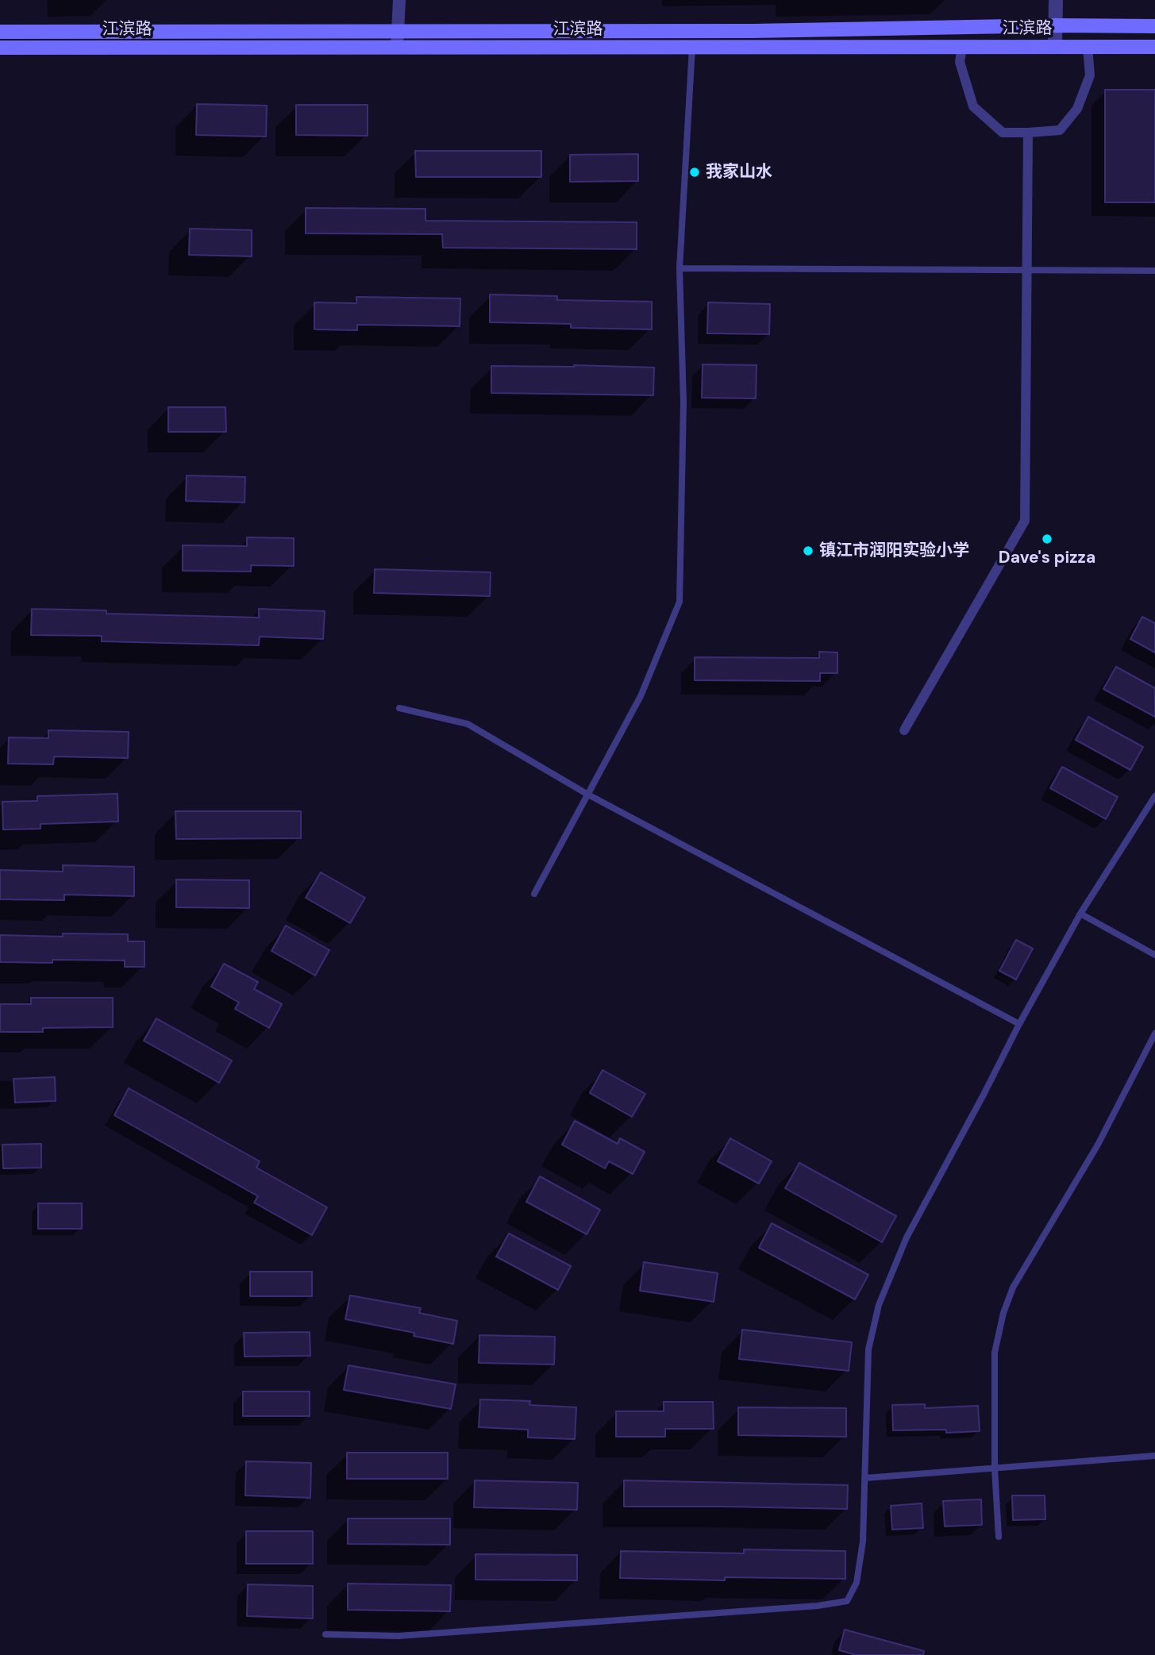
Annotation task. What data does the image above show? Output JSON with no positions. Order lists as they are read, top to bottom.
{
  "streets": {
    "main road": ["江滨路"]
  },
  "places": ["我家山水", "Dave's pizza", "镇江市润阳实验小学"]
}
